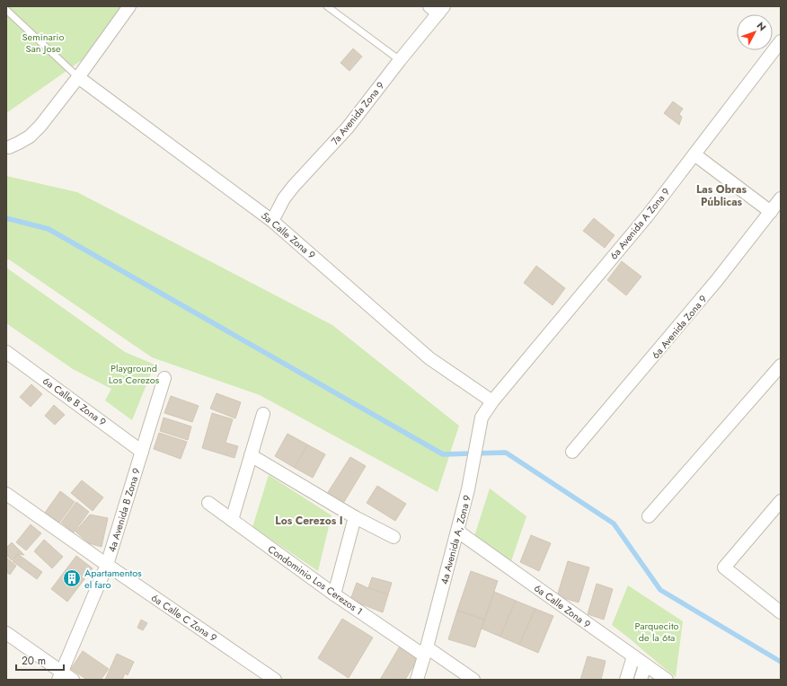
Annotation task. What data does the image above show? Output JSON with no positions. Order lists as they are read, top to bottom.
{
  "streets": {
    "street": [
      "7a Avenida Zona 9",
      "6a Avenida A Zona 9",
      "5a Calle Zona 9",
      "6a Avenida Zona 9",
      "6a Calle B Zona 9",
      "4a Avenida B Zona 9",
      "4a Avenida A, Zona 9",
      "Condominio Los Cerezos 1",
      "6a Calle Zona 9",
      "6a Calle C Zona 9"
    ]
  },
  "crossings": [
    ["7a Avenida Zona 9", "5a Calle Zona 9"],
    ["6a Avenida A Zona 9", "5a Calle Zona 9"],
    ["6a Avenida A Zona 9", "4a Avenida A, Zona 9"],
    ["5a Calle Zona 9", "4a Avenida A, Zona 9"],
    ["6a Calle B Zona 9", "4a Avenida B Zona 9"],
    ["4a Avenida B Zona 9", "6a Calle C Zona 9"],
    ["4a Avenida A, Zona 9", "Condominio Los Cerezos 1"],
    ["4a Avenida A, Zona 9", "6a Calle Zona 9"]
  ],
  "districts": ["Las Obras Públicas", "Los Cerezos I"],
  "parks": ["Seminario San Jose", "Playground Los Cerezos", "Parquecito de la 6ta"],
  "places": {
    "building": ["Apartamentos el faro"]
  },
  "scale_bar": "20 m",
  "north": "top right"
}
